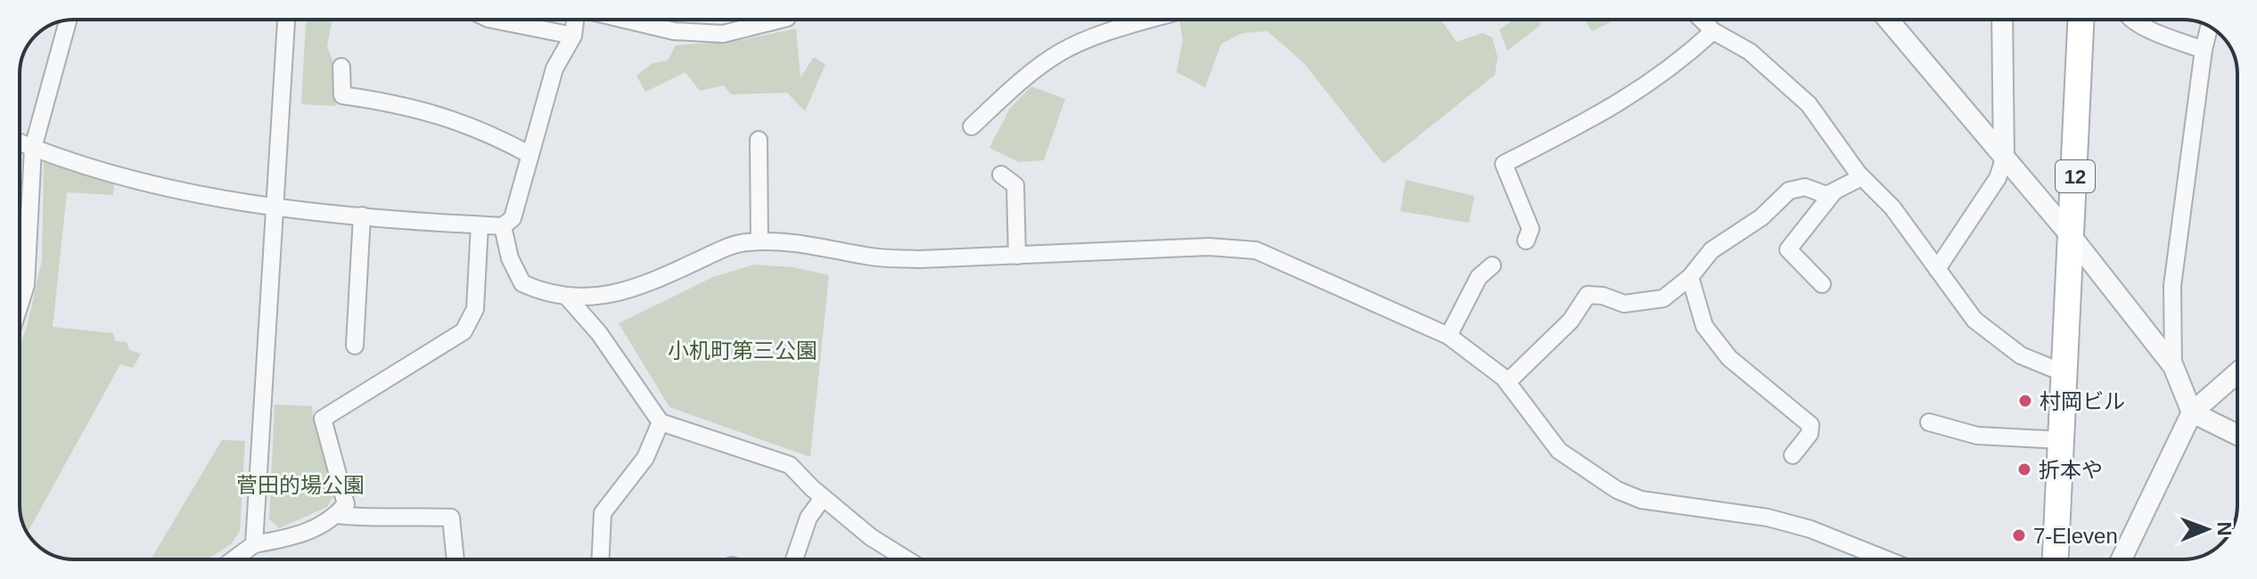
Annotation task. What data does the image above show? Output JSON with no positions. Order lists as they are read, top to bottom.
{
  "streets": {
    "main road": ["12"]
  },
  "parks": ["小机町第三公園", "菅田的場公園"],
  "places": ["村岡ビル", "折本や", "7-Eleven"],
  "north": "right"
}
